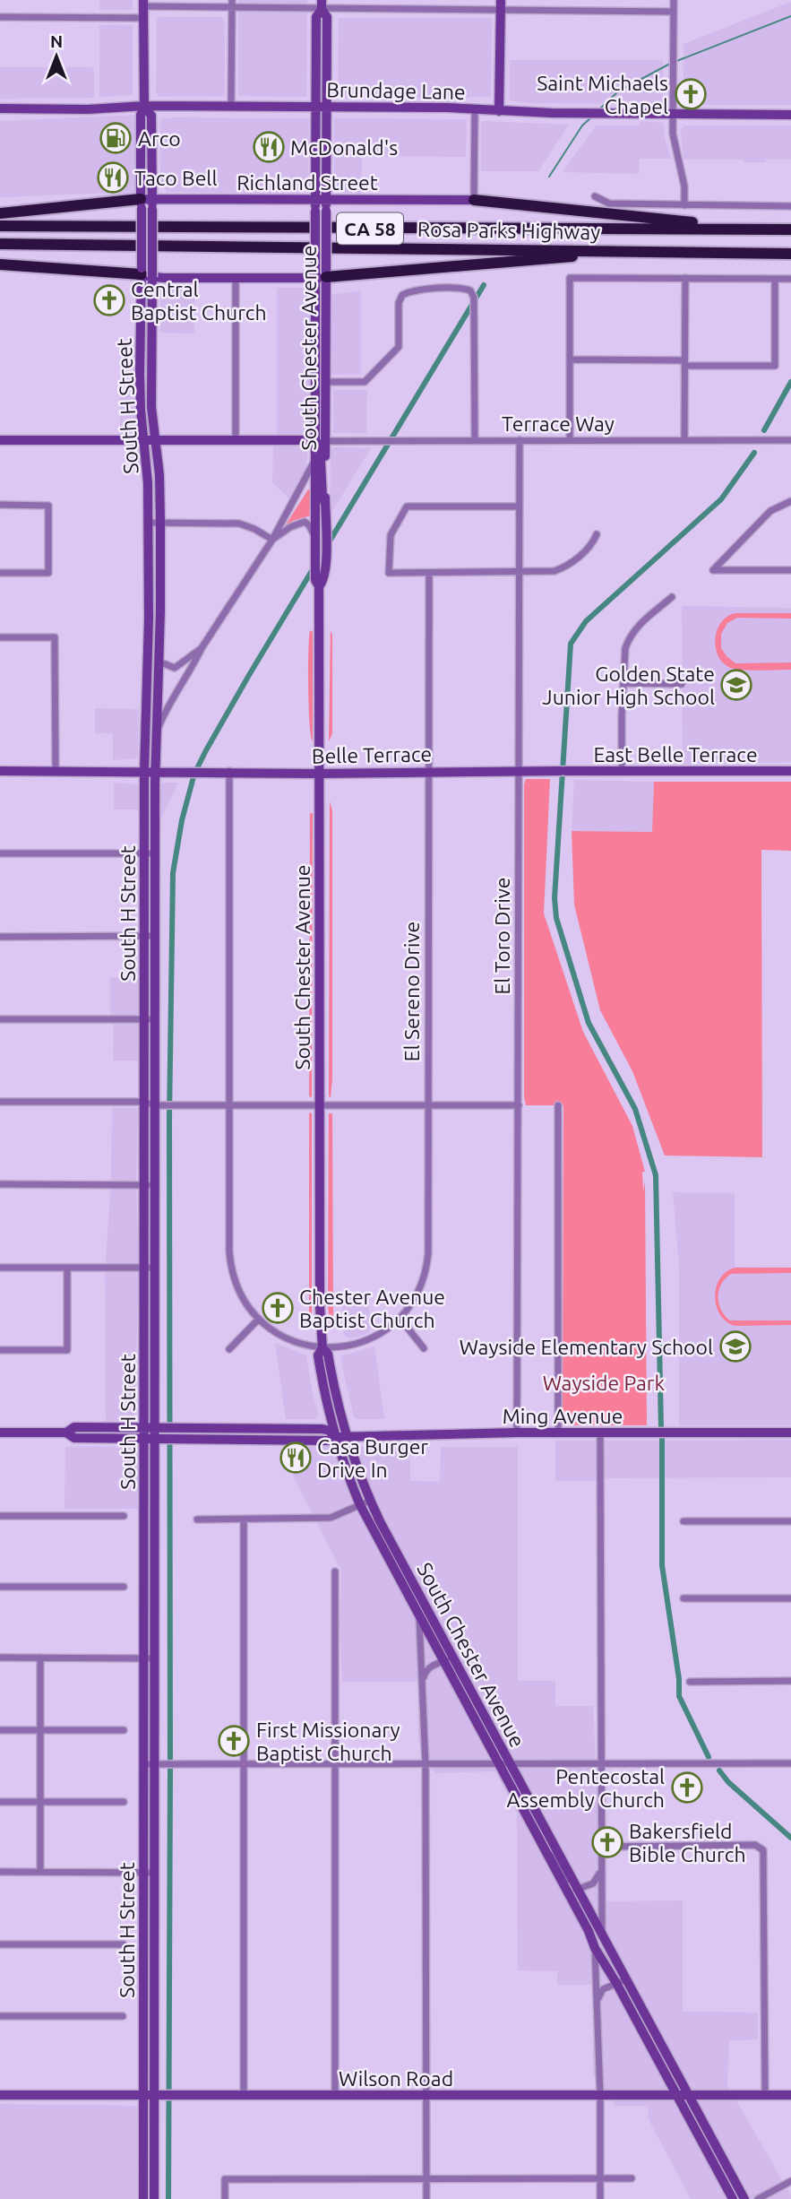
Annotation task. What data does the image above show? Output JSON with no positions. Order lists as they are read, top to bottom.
{
  "streets": {
    "highway": ["CA 58", "Rosa Parks Highway"],
    "main road": [
      "Brundage Lane",
      "Richland Street",
      "South Chester Avenue",
      "South H Street",
      "East Belle Terrace",
      "Belle Terrace",
      "Ming Avenue",
      "Wilson Road"
    ],
    "street": ["Terrace Way", "El Toro Drive", "El Sereno Drive"]
  },
  "crossings": [
    ["Brundage Lane", "South Chester Avenue"],
    ["Brundage Lane", "South H Street"],
    ["Richland Street", "South Chester Avenue"],
    ["Richland Street", "South H Street"],
    ["South Chester Avenue", "Terrace Way"],
    ["South Chester Avenue", "Belle Terrace"],
    ["South Chester Avenue", "El Sereno Drive"],
    ["South Chester Avenue", "Ming Avenue"],
    ["South Chester Avenue", "Wilson Road"],
    ["South H Street", "Belle Terrace"],
    ["South H Street", "Ming Avenue"],
    ["South H Street", "Wilson Road"],
    ["Terrace Way", "El Toro Drive"],
    ["East Belle Terrace", "Belle Terrace"],
    ["Belle Terrace", "El Toro Drive"],
    ["Belle Terrace", "El Sereno Drive"],
    ["El Toro Drive", "Ming Avenue"]
  ],
  "parks": ["Wayside Park"],
  "places": {
    "church": [
      "Saint Michaels Chapel",
      "Central Baptist Church",
      "Chester Avenue Baptist Church",
      "First Missionary Baptist Church",
      "Pentecostal Assembly Church",
      "Bakersfield Bible Church"
    ],
    "fuel station": ["Arco"],
    "restaurant": ["McDonald's", "Taco Bell", "Casa Burger Drive In"],
    "school or university": ["Golden State Junior High School", "Wayside Elementary School"]
  },
  "north": "top"
}
